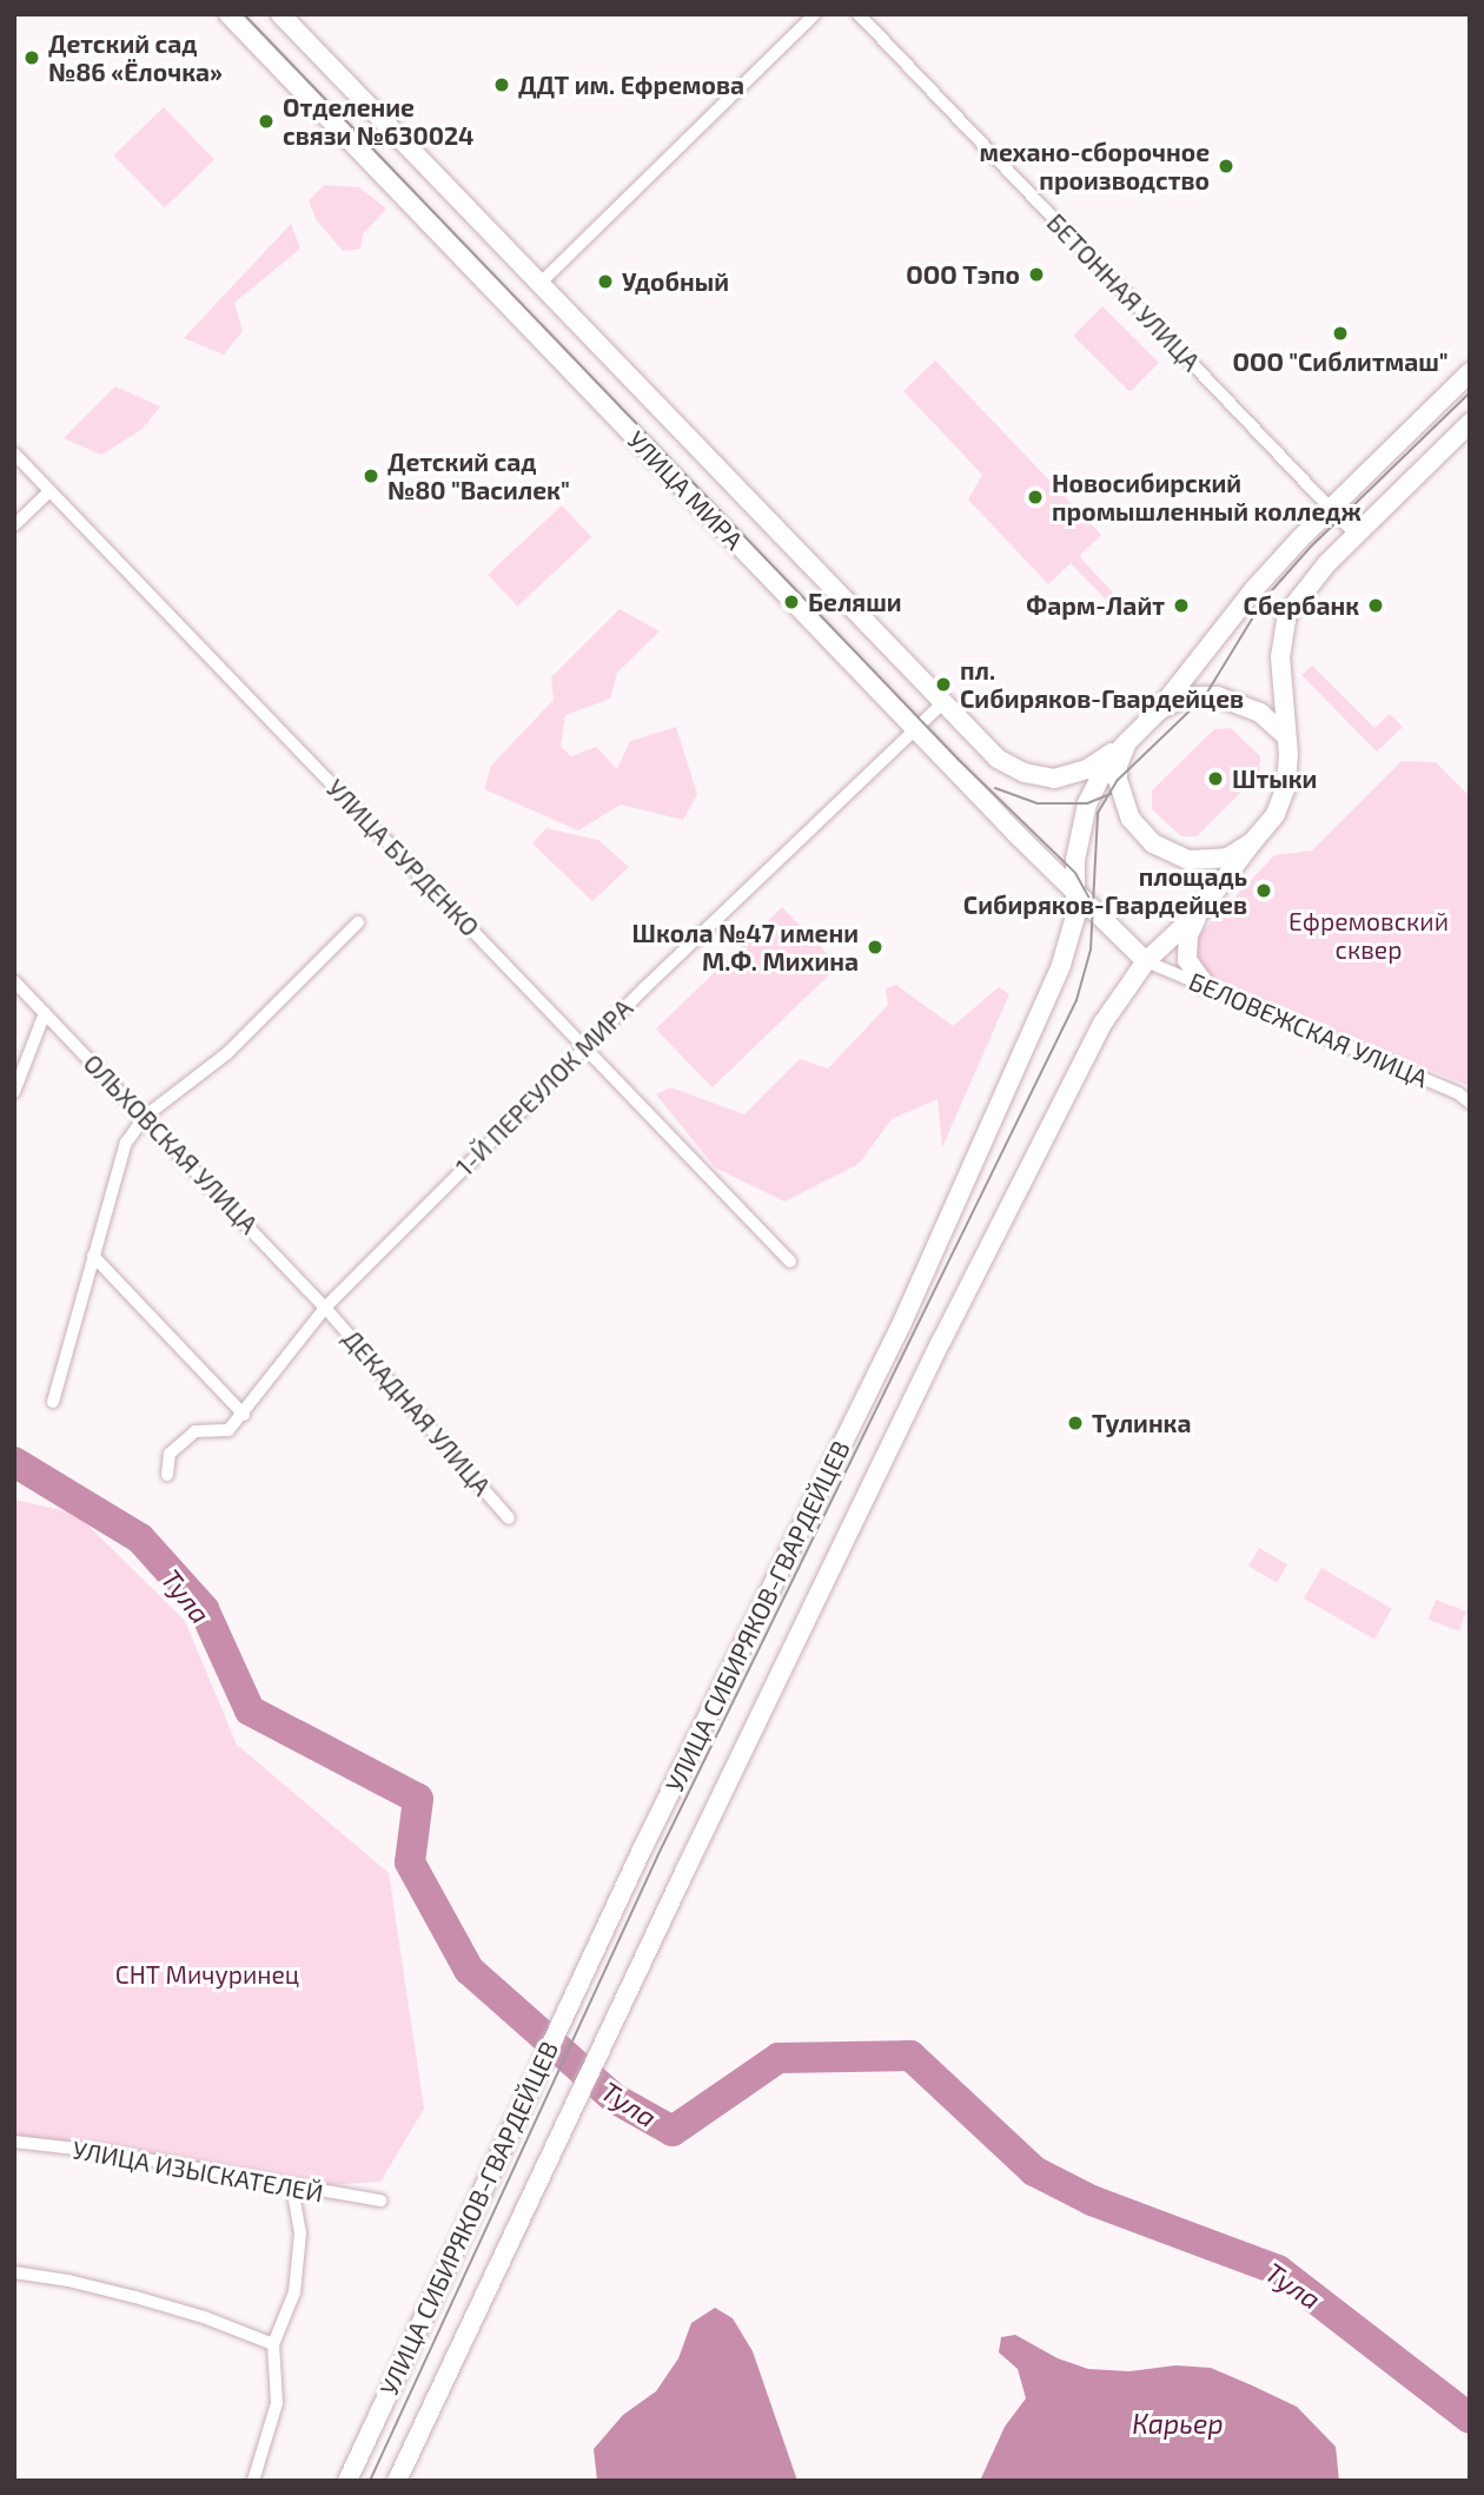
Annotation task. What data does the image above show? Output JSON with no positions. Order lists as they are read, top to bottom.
{
  "streets": {
    "main road": ["УЛИЦА МИРА", "УЛИЦА СИБИРЯКОВ-ГВАРДЕЙЦЕВ"],
    "street": [
      "БЕТОННАЯ УЛИЦА",
      "УЛИЦА БУРДЕНКО",
      "БЕЛОВЕЖСКАЯ УЛИЦА",
      "1-Й ПЕРЕУЛОК МИРА",
      "ОЛЬХОВСКАЯ УЛИЦА",
      "ДЕКАДНАЯ УЛИЦА",
      "УЛИЦА ИЗЫСКАТЕЛЕЙ"
    ]
  },
  "crossings": [
    ["УЛИЦА МИРА", "БЕЛОВЕЖСКАЯ УЛИЦА"],
    ["УЛИЦА МИРА", "1-Й ПЕРЕУЛОК МИРА"],
    ["УЛИЦА МИРА", "УЛИЦА СИБИРЯКОВ-ГВАРДЕЙЦЕВ"],
    ["УЛИЦА БУРДЕНКО", "1-Й ПЕРЕУЛОК МИРА"],
    ["БЕЛОВЕЖСКАЯ УЛИЦА", "УЛИЦА СИБИРЯКОВ-ГВАРДЕЙЦЕВ"],
    ["1-Й ПЕРЕУЛОК МИРА", "ОЛЬХОВСКАЯ УЛИЦА"],
    ["1-Й ПЕРЕУЛОК МИРА", "ДЕКАДНАЯ УЛИЦА"],
    ["ОЛЬХОВСКАЯ УЛИЦА", "ДЕКАДНАЯ УЛИЦА"]
  ],
  "water": ["Тула", "Карьер"],
  "parks": ["Ефремовский сквер", "СНТ Мичуринец"],
  "places": [
    "Детский сад №86 «Ёлочка»",
    "ДДТ им. Ефремова",
    "Отделение связи №630024",
    "механо-сборочное производство",
    "ООО Тэпо",
    "Удобный",
    "ООО \"Сиблитмаш\"",
    "Детский сад №80 \"Василек\"",
    "Новосибирский промышленный колледж",
    "Беляши",
    "Фарм-Лайт",
    "Сбербанк",
    "пл. Сибиряков-Гвардейцев",
    "Штыки",
    "площадь Сибиряков-Гвардейцев",
    "Школа №47 имени М.Ф. Михина",
    "Тулинка"
  ]
}
